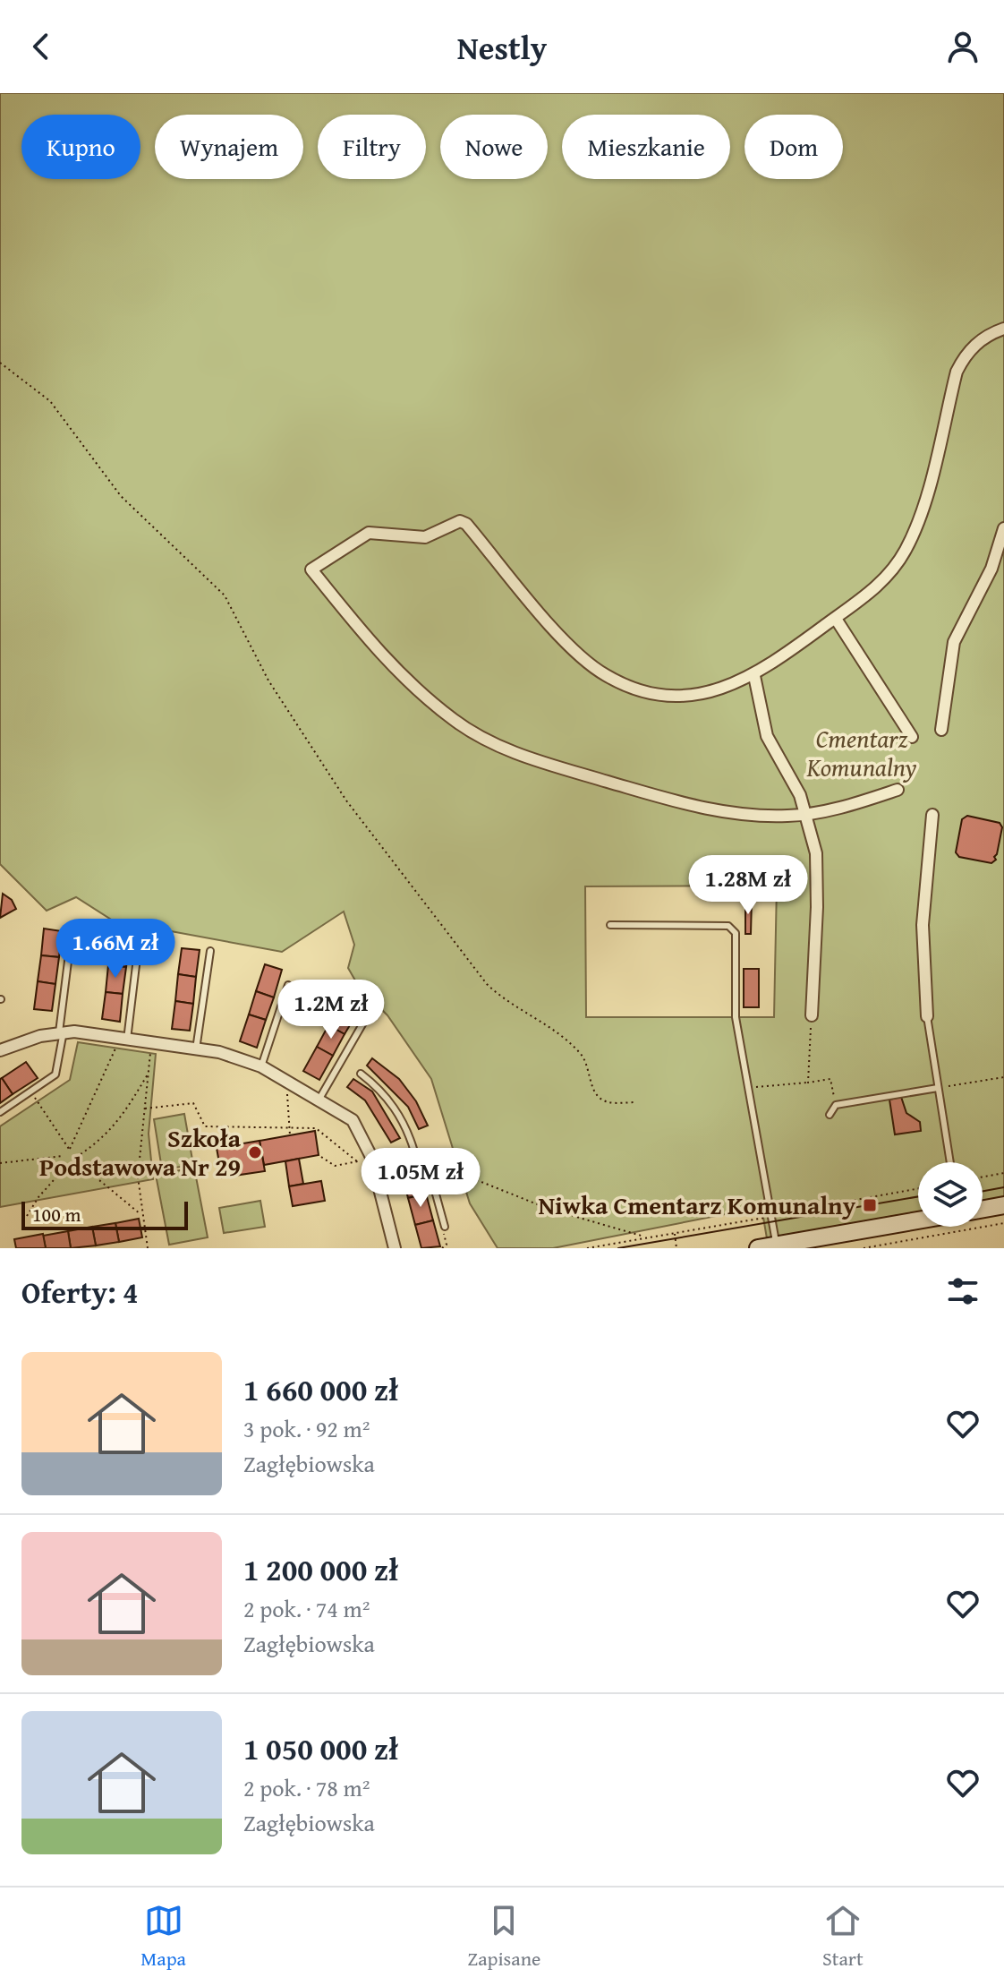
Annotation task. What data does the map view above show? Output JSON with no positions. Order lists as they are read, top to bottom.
{
  "parks": ["Cmentarz Komunalny"],
  "places": {
    "other": ["Szkoła Podstawowa Nr 29"],
    "transit": ["Niwka Cmentarz Komunalny"]
  },
  "scale_bar": "100 m",
  "page": {
    "header": "Nestly",
    "chip": [
      "Kupno",
      "Wynajem",
      "Filtry",
      "Nowe",
      "Mieszkanie",
      "Dom"
    ],
    "price": [
      "1.28M zł",
      "1.66M zł",
      "1.2M zł",
      "1.05M zł"
    ],
    "scale": "100 m",
    "heading": "Oferty: 4",
    "list": [
      {
        "name": "1 660 000 zł",
        "note": "3 pok. · 92 m² · Zagłębiowska"
      },
      {
        "name": "1 200 000 zł",
        "note": "2 pok. · 74 m² · Zagłębiowska"
      },
      {
        "name": "1 050 000 zł",
        "note": "2 pok. · 78 m² · Zagłębiowska"
      }
    ],
    "tabs": ["Mapa", "Zapisane", "Start"]
  }
}
